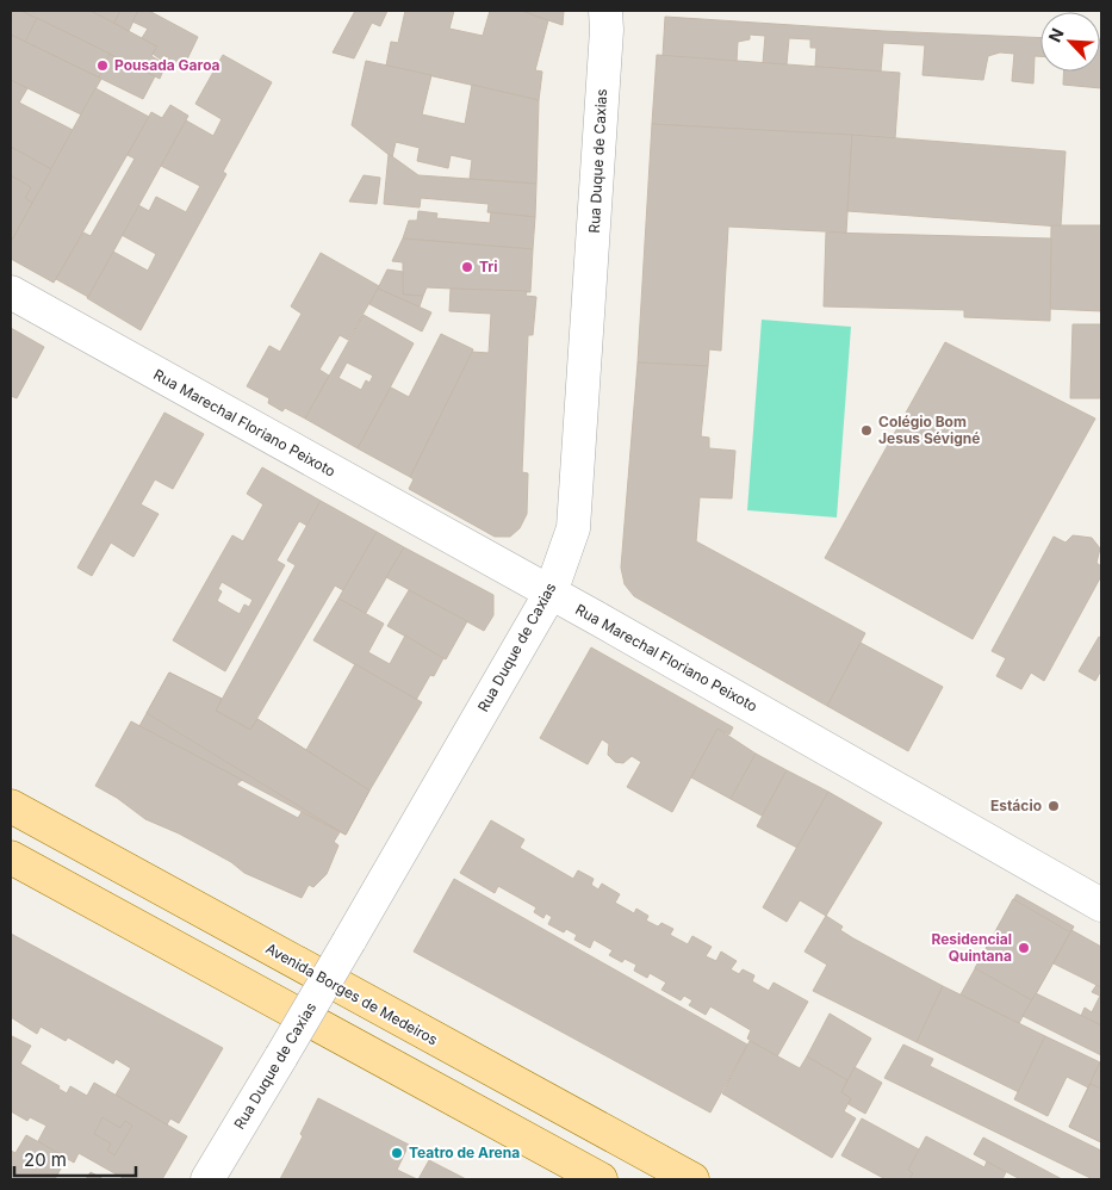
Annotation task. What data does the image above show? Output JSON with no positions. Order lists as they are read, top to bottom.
{
  "streets": {
    "main road": ["Avenida Borges de Medeiros"],
    "street": ["Rua Duque de Caxias", "Rua Marechal Floriano Peixoto"]
  },
  "crossings": [
    ["Rua Duque de Caxias", "Rua Marechal Floriano Peixoto"]
  ],
  "places": [
    "Pousada Garoa",
    "Tri",
    "Colégio Bom Jesus Sévigné",
    "Estácio",
    "Residencial Quintana",
    "Teatro de Arena"
  ],
  "scale_bar": "20 m",
  "north": "top left"
}
